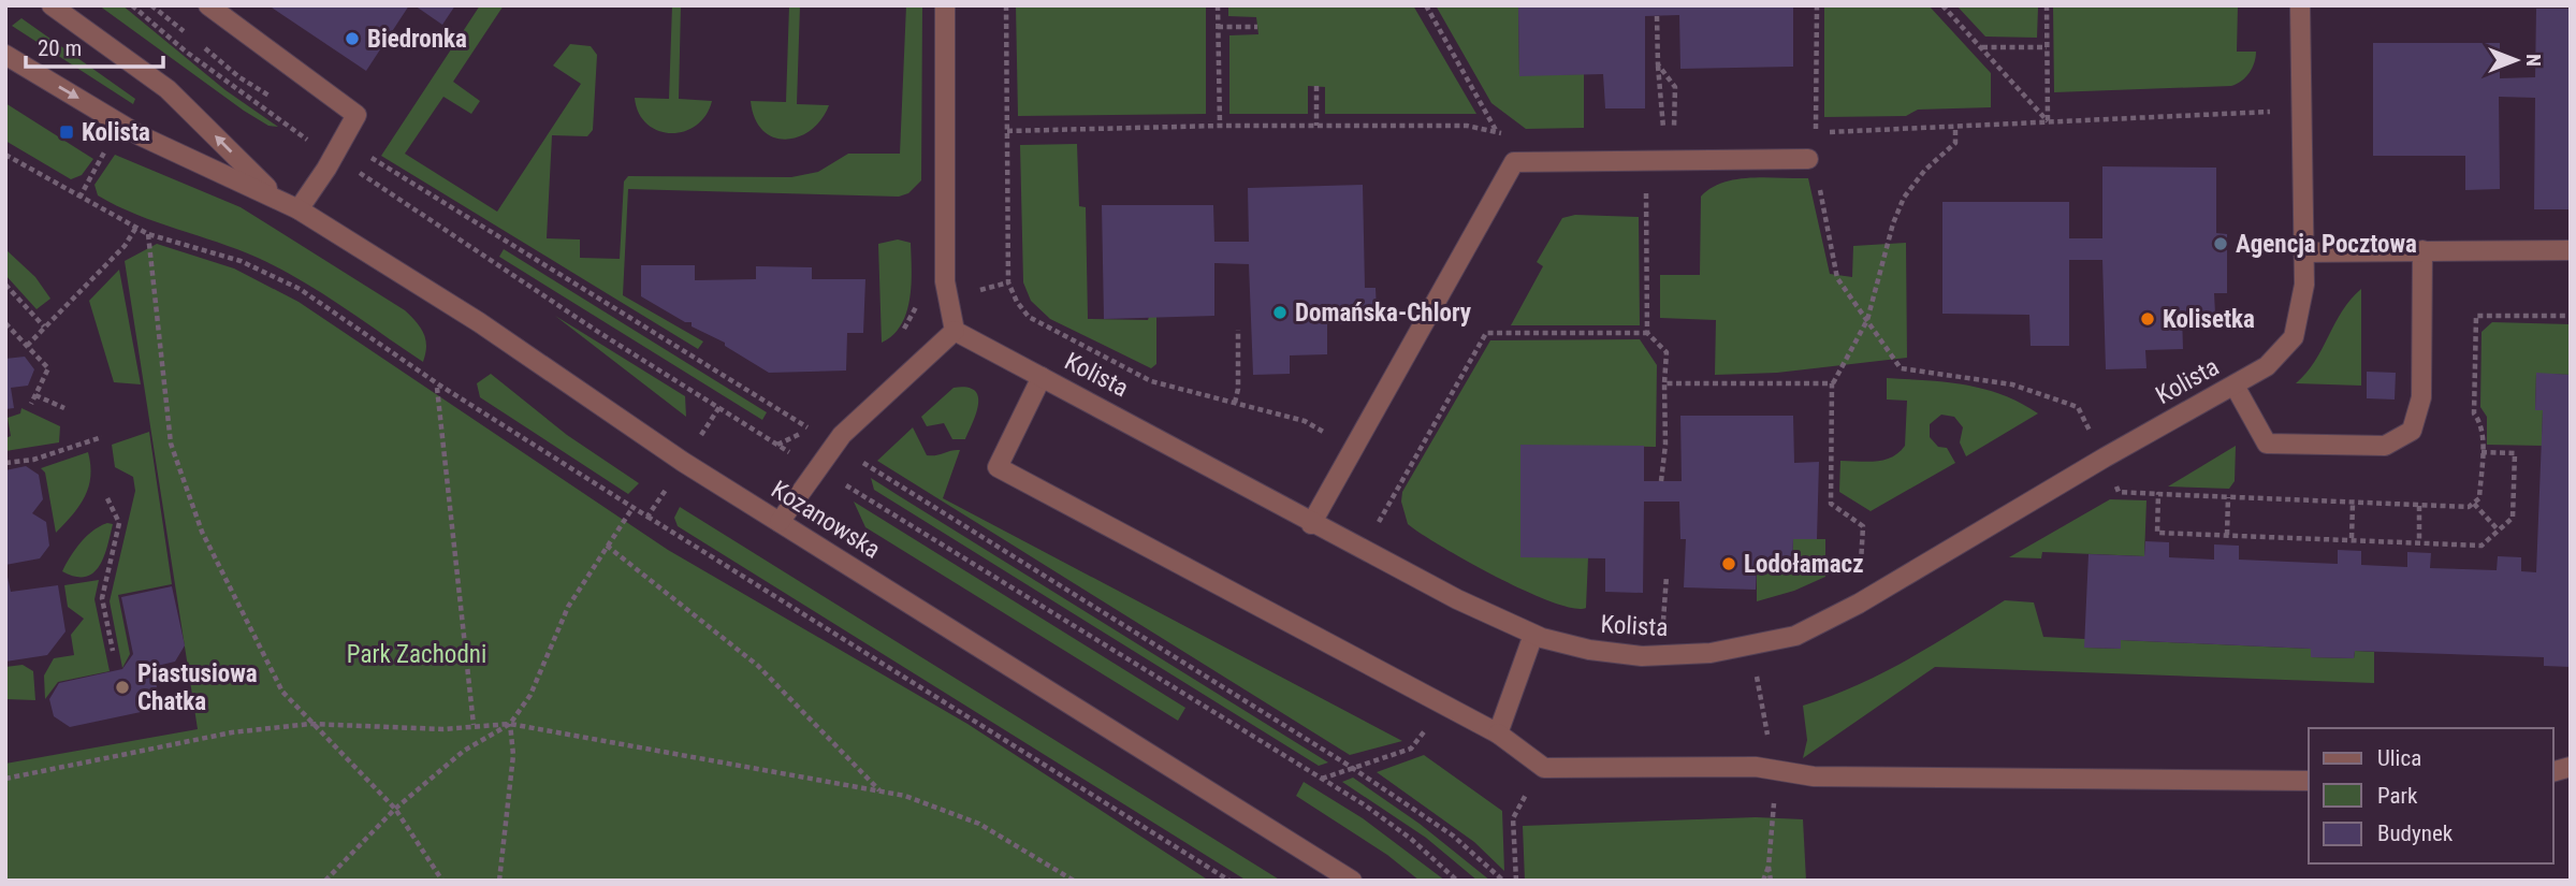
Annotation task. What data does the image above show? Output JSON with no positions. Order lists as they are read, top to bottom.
{
  "streets": {
    "street": ["Kolista", "Kozanowska"]
  },
  "parks": ["Park Zachodni"],
  "places": {
    "other": [
      "Biedronka",
      "Agencja Pocztowa",
      "Domańska-Chlory",
      "Kolisetka",
      "Lodołamacz",
      "Piastusiowa Chatka"
    ],
    "transit": ["Kolista"]
  },
  "legend": ["Ulica", "Park", "Budynek"],
  "scale_bar": "20 m",
  "north": "right"
}
